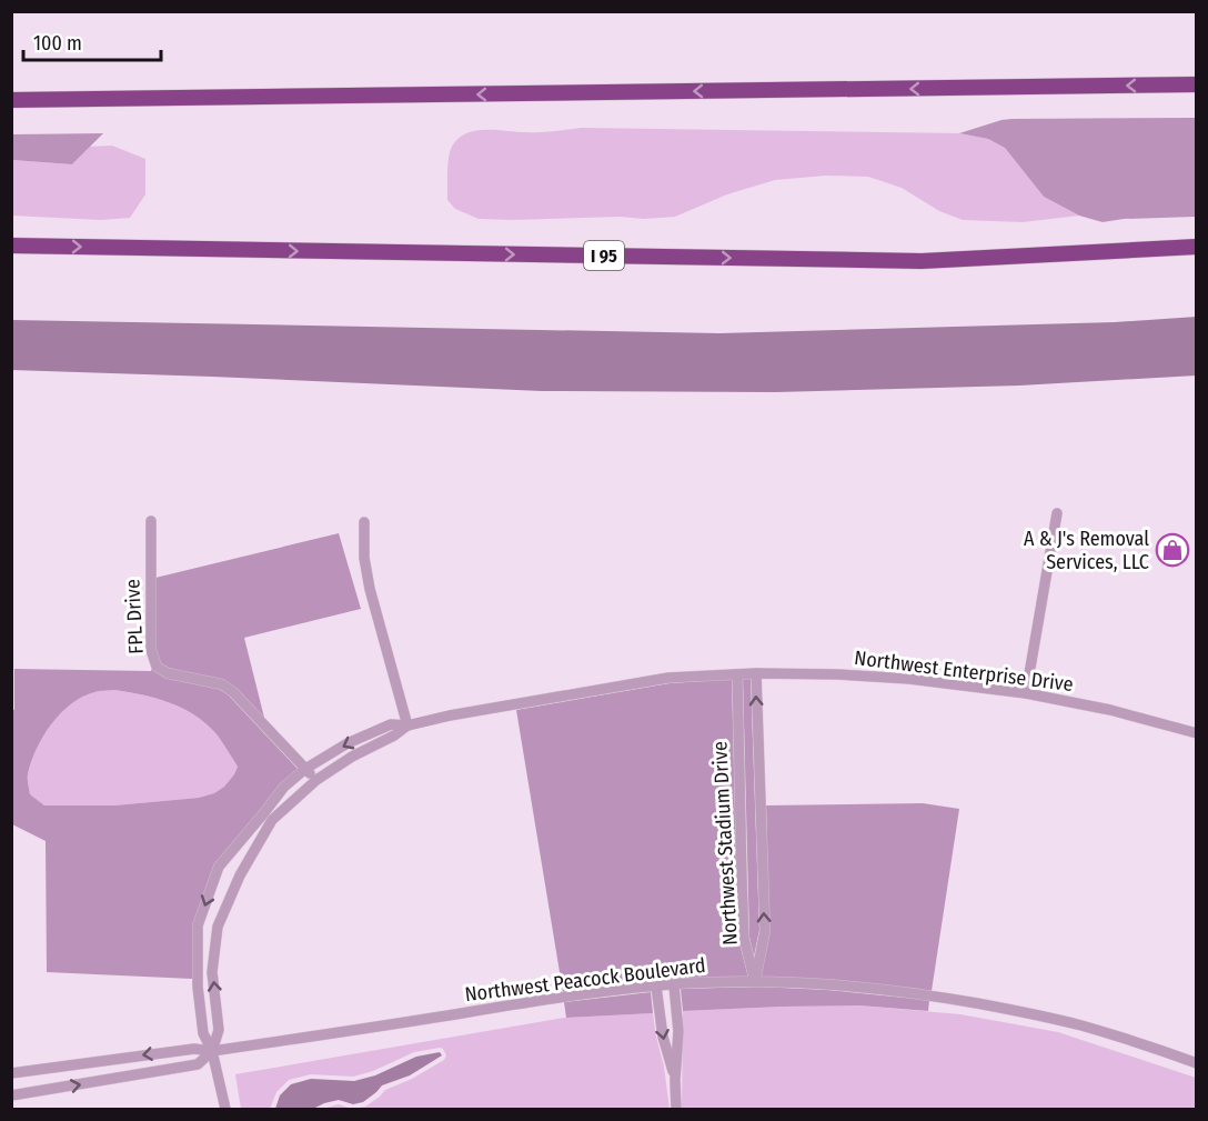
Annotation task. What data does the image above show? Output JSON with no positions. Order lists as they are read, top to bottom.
{
  "streets": {
    "highway": ["I 95"],
    "street": [
      "FPL Drive",
      "Northwest Enterprise Drive",
      "Northwest Stadium Drive",
      "Northwest Peacock Boulevard"
    ]
  },
  "crossings": [
    ["FPL Drive", "Northwest Enterprise Drive"],
    ["Northwest Enterprise Drive", "Northwest Stadium Drive"],
    ["Northwest Enterprise Drive", "Northwest Peacock Boulevard"],
    ["Northwest Stadium Drive", "Northwest Peacock Boulevard"]
  ],
  "places": {
    "shop": ["A & J's Removal Services, LLC"]
  },
  "scale_bar": "100 m"
}
